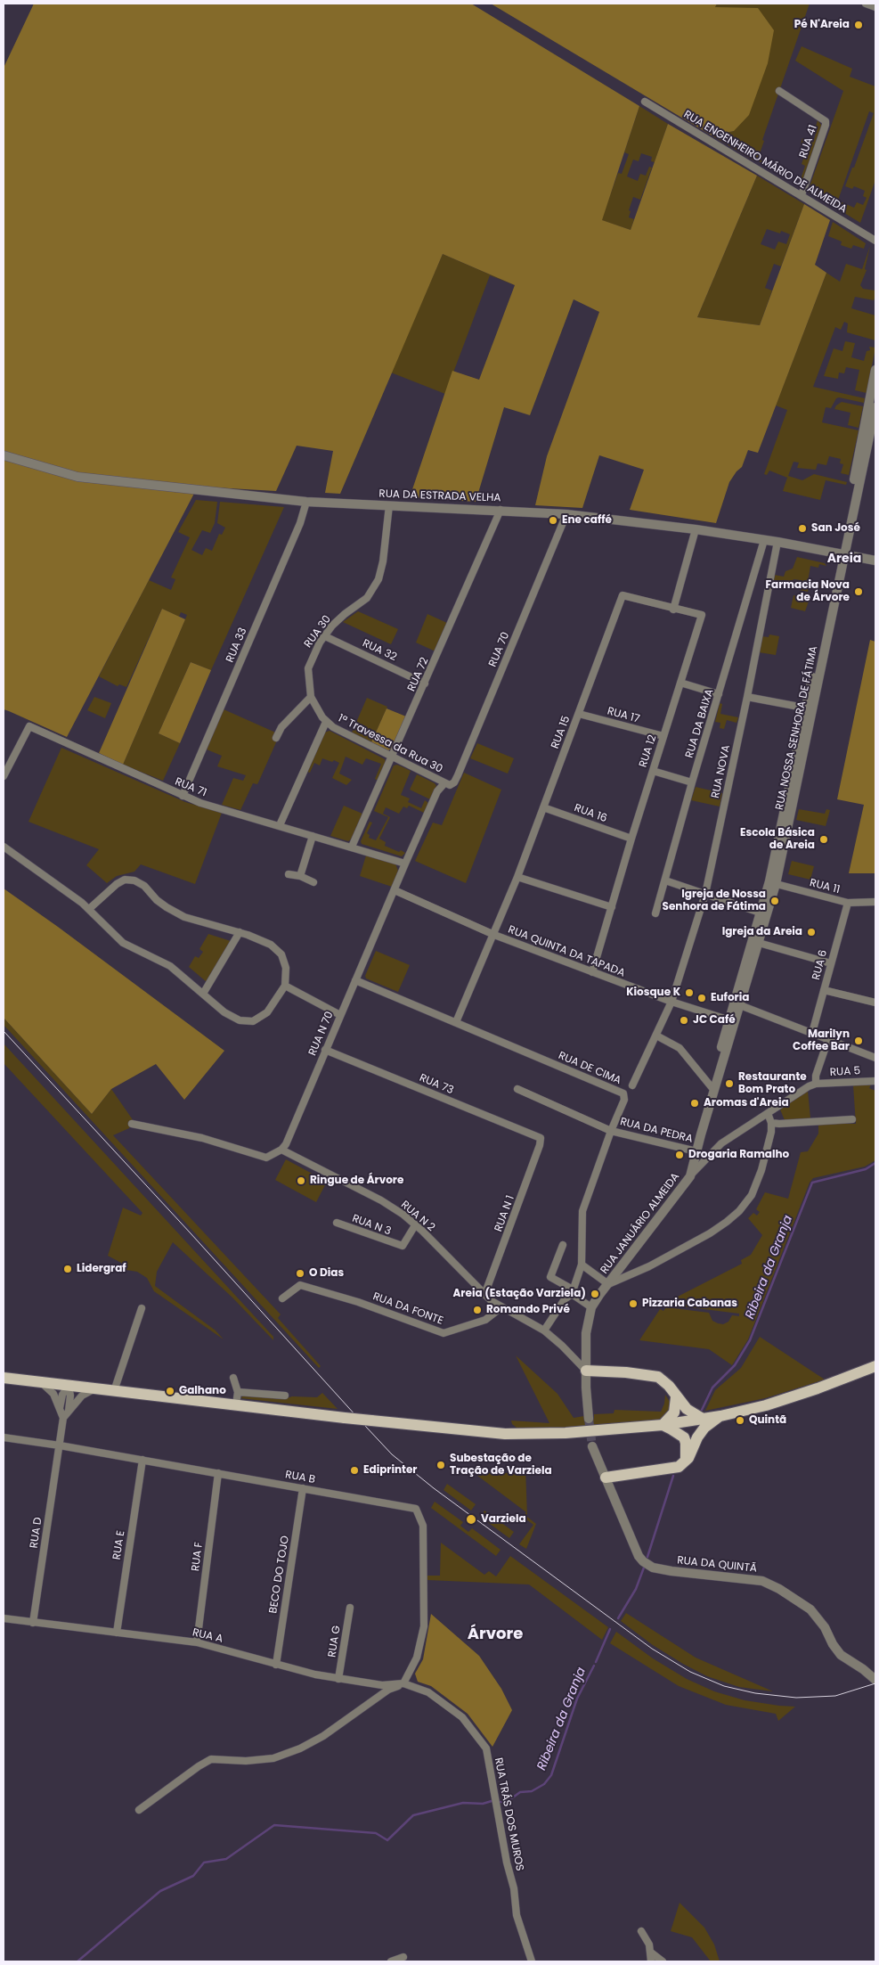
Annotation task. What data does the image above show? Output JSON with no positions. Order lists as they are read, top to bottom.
{
  "streets": {
    "street": [
      "RUA 41",
      "RUA ENGENHEIRO MÁRIO DE ALMEIDA",
      "RUA DA ESTRADA VELHA",
      "RUA 30",
      "RUA 33",
      "RUA 70",
      "RUA 32",
      "RUA 72",
      "RUA 17",
      "RUA DA BAIXA",
      "RUA NOSSA SENHORA DE FÁTIMA",
      "RUA 15",
      "1ª Travessa da Rua 30",
      "RUA 12",
      "RUA NOVA",
      "RUA 71",
      "RUA 16",
      "RUA 11",
      "RUA QUINTA DA TAPADA",
      "RUA 6",
      "RUA N 70",
      "RUA DE CIMA",
      "RUA 5",
      "RUA 73",
      "RUA DA PEDRA",
      "RUA N 1",
      "RUA N 2",
      "RUA JANUÁRIO ALMEIDA",
      "RUA N 3",
      "RUA DA FONTE",
      "RUA B",
      "RUA D",
      "RUA E",
      "RUA F",
      "RUA DA QUINTÃ",
      "BECO DO TOJO",
      "RUA A",
      "RUA G",
      "RUA TRÁS DOS MUROS"
    ]
  },
  "crossings": [
    ["RUA 41", "RUA ENGENHEIRO MÁRIO DE ALMEIDA"],
    ["RUA DA ESTRADA VELHA", "RUA 30"],
    ["RUA DA ESTRADA VELHA", "RUA 33"],
    ["RUA DA ESTRADA VELHA", "RUA 70"],
    ["RUA DA ESTRADA VELHA", "RUA 72"],
    ["RUA DA ESTRADA VELHA", "RUA DA BAIXA"],
    ["RUA DA ESTRADA VELHA", "RUA NOSSA SENHORA DE FÁTIMA"],
    ["RUA DA ESTRADA VELHA", "RUA NOVA"],
    ["RUA 30", "RUA 32"],
    ["RUA 30", "1ª Travessa da Rua 30"],
    ["RUA 33", "RUA 71"],
    ["RUA 70", "1ª Travessa da Rua 30"],
    ["RUA 70", "RUA N 70"],
    ["RUA 32", "RUA 72"],
    ["RUA 72", "1ª Travessa da Rua 30"],
    ["RUA 72", "RUA 71"],
    ["RUA 17", "RUA 15"],
    ["RUA 17", "RUA 12"],
    ["RUA NOSSA SENHORA DE FÁTIMA", "RUA 11"],
    ["RUA NOSSA SENHORA DE FÁTIMA", "RUA QUINTA DA TAPADA"],
    ["RUA NOSSA SENHORA DE FÁTIMA", "RUA DA PEDRA"],
    ["RUA NOSSA SENHORA DE FÁTIMA", "RUA JANUÁRIO ALMEIDA"],
    ["RUA 15", "RUA 12"],
    ["RUA 15", "RUA 16"],
    ["RUA 15", "RUA QUINTA DA TAPADA"],
    ["RUA 15", "RUA DE CIMA"],
    ["1ª Travessa da Rua 30", "RUA N 70"],
    ["RUA 12", "RUA 16"],
    ["RUA 12", "RUA QUINTA DA TAPADA"],
    ["RUA NOVA", "RUA QUINTA DA TAPADA"],
    ["RUA 71", "RUA N 70"],
    ["RUA 11", "RUA 6"],
    ["RUA QUINTA DA TAPADA", "RUA N 70"],
    ["RUA N 70", "RUA DE CIMA"],
    ["RUA N 70", "RUA 73"],
    ["RUA N 70", "RUA N 2"],
    ["RUA DE CIMA", "RUA DA PEDRA"],
    ["RUA DE CIMA", "RUA JANUÁRIO ALMEIDA"],
    ["RUA 73", "RUA N 1"],
    ["RUA N 1", "RUA N 2"],
    ["RUA N 2", "RUA N 3"],
    ["RUA N 2", "RUA DA FONTE"],
    ["RUA B", "RUA D"],
    ["RUA B", "RUA E"],
    ["RUA B", "RUA F"],
    ["RUA B", "BECO DO TOJO"],
    ["RUA B", "RUA A"],
    ["RUA B", "RUA TRÁS DOS MUROS"],
    ["RUA D", "RUA A"],
    ["RUA E", "RUA A"],
    ["RUA F", "RUA A"],
    ["BECO DO TOJO", "RUA A"],
    ["RUA A", "RUA G"],
    ["RUA A", "RUA TRÁS DOS MUROS"]
  ],
  "districts": ["Areia", "Árvore"],
  "water": ["Ribeira da Granja"],
  "places": [
    "Pé N'Areia",
    "Ene caffé",
    "San José",
    "Farmacia Nova de Árvore",
    "Escola Básica de Areia",
    "Igreja de Nossa Senhora de Fátima",
    "Igreja da Areia",
    "Kiosque K",
    "Euforia",
    "JC Café",
    "Marilyn Coffee Bar",
    "Restaurante Bom Prato",
    "Aromas d'Areia",
    "Drogaria Ramalho",
    "Ringue de Árvore",
    "Lidergraf",
    "O Dias",
    "Areia (Estação Varziela)",
    "Pizzaria Cabanas",
    "Romando Privé",
    "Galhano",
    "Quintã",
    "Subestação de Tração de Varziela",
    "Ediprinter",
    "Varziela"
  ]
}
